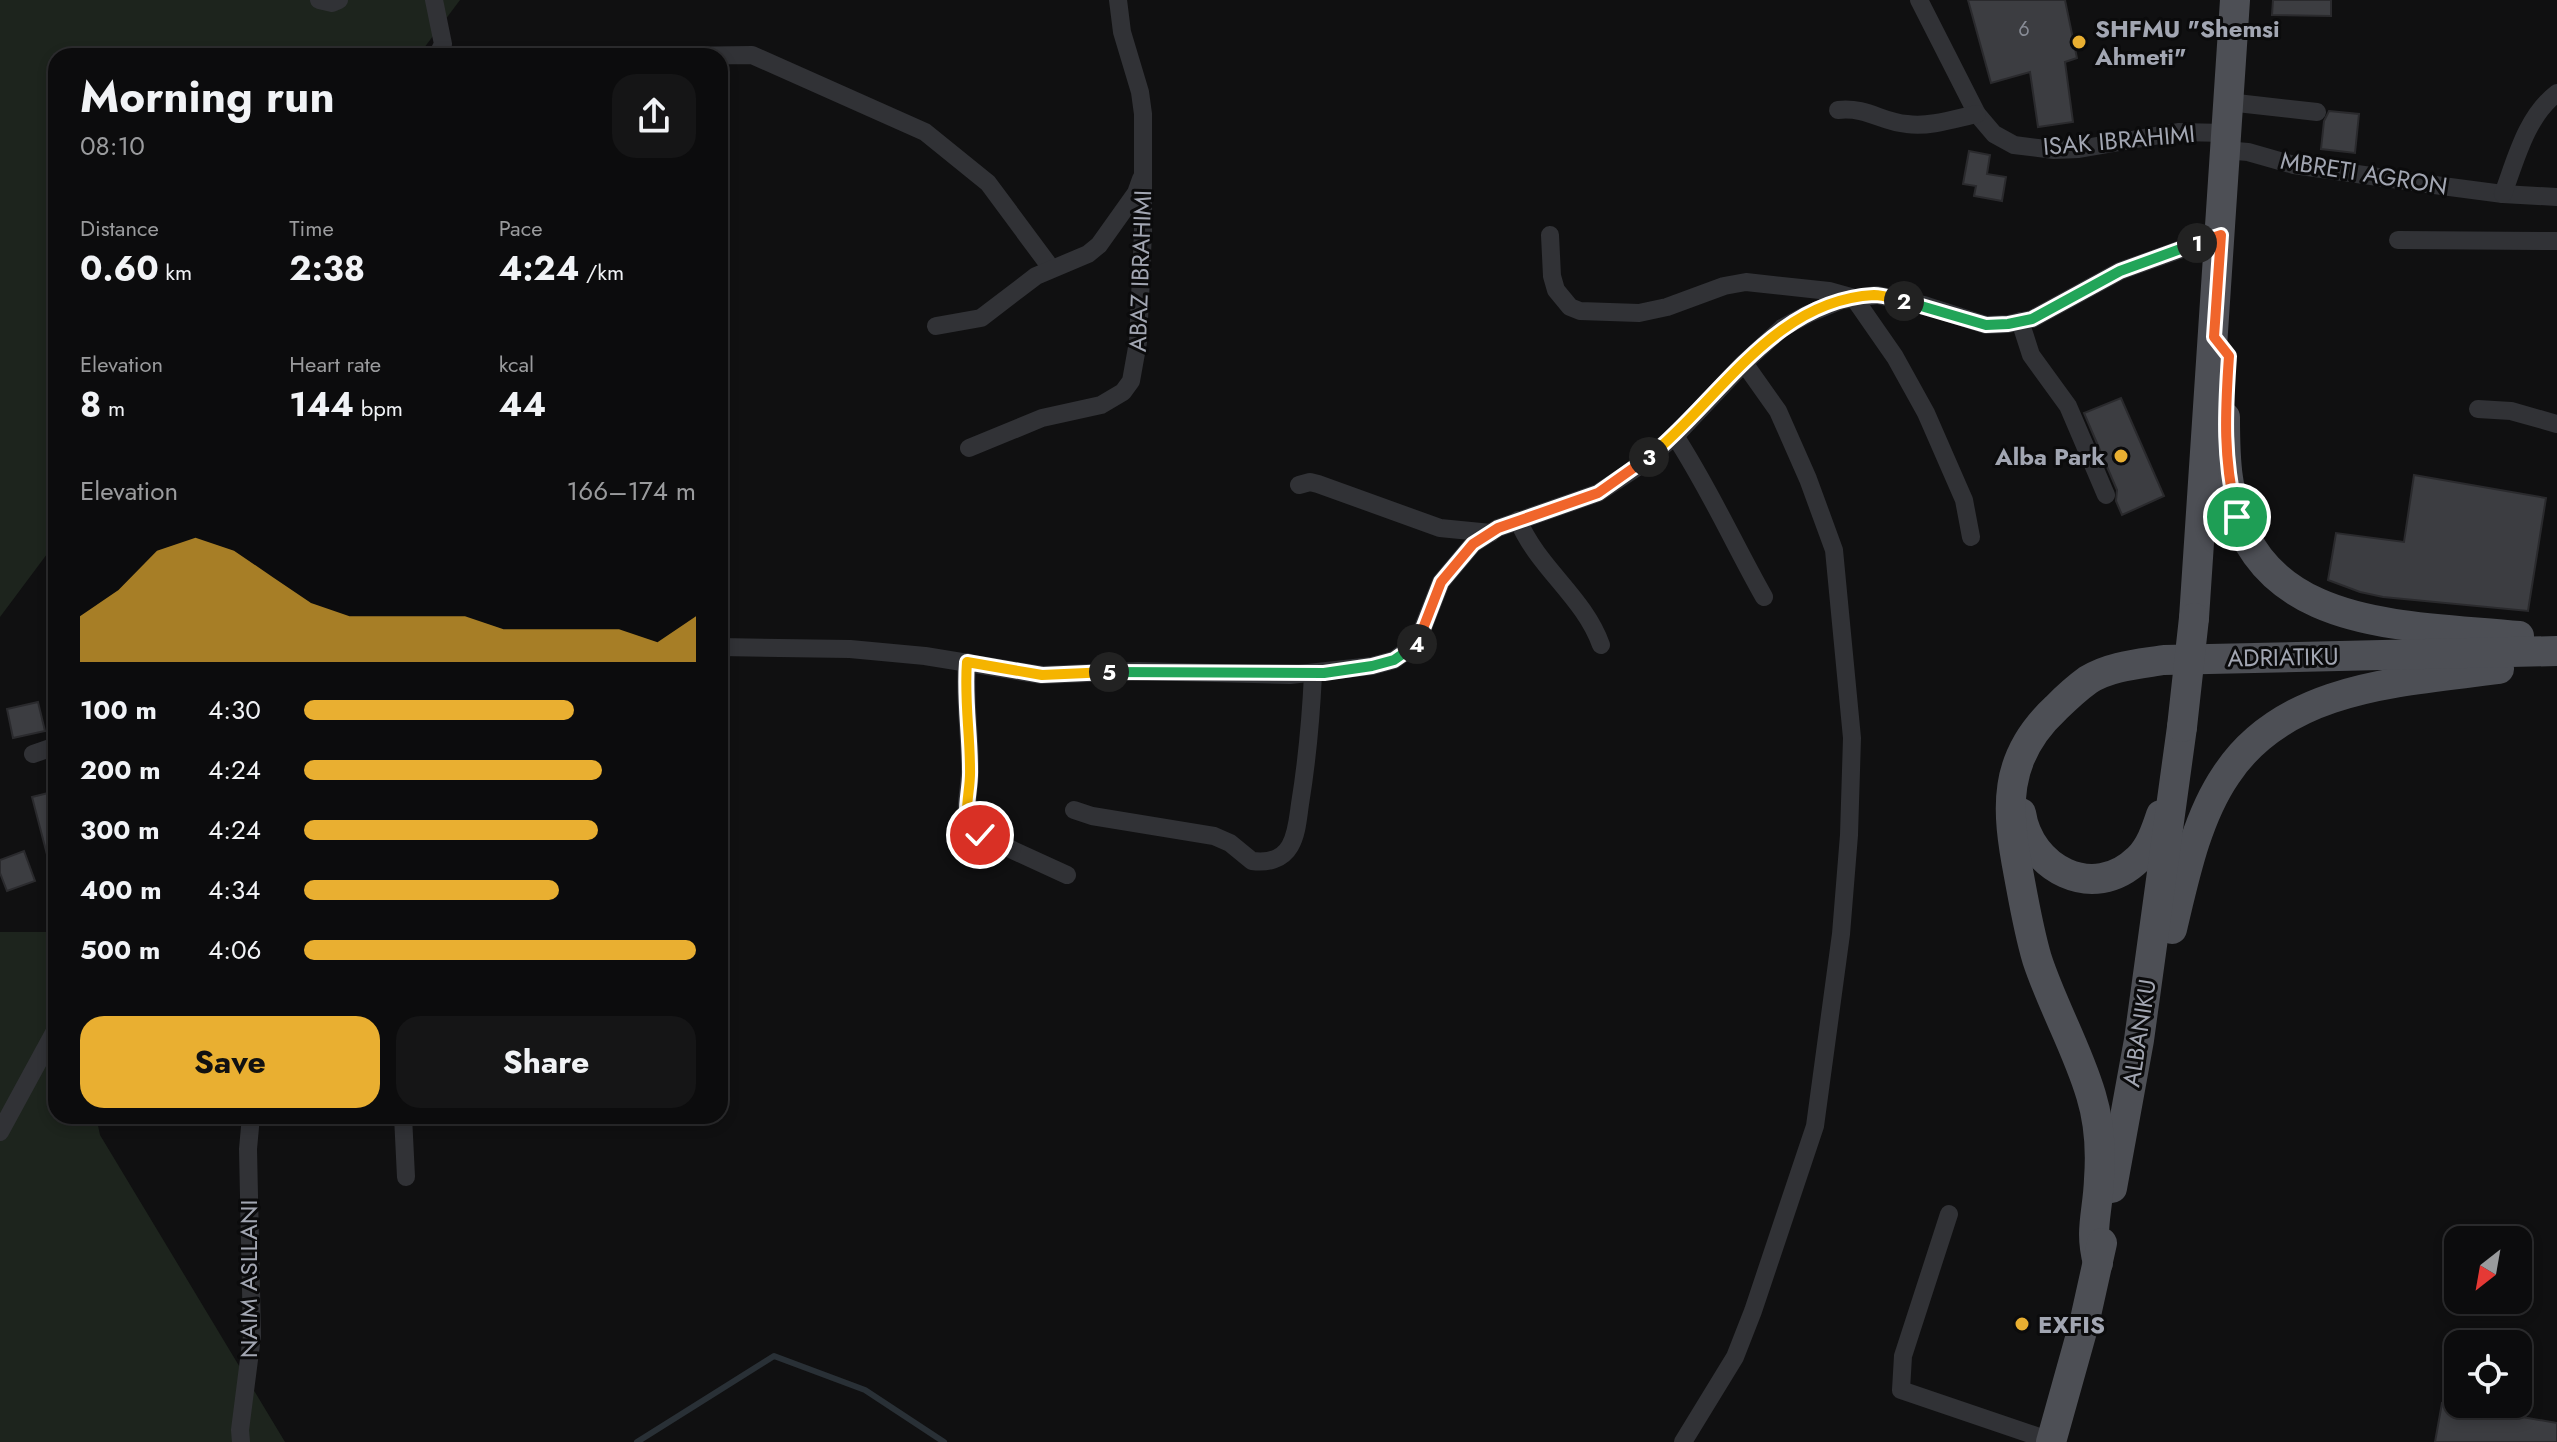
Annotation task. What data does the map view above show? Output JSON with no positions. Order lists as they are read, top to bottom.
{
  "streets": {
    "main road": ["ADRIATIKU", "ALBANIKU"],
    "street": [
      "ISAK IBRAHIMI",
      "MBRETI AGRON",
      "ABAZ IBRAHIMI",
      "NAIM ASLLANI"
    ]
  },
  "crossings": [
    ["ISAK IBRAHIMI", "MBRETI AGRON"],
    ["ADRIATIKU", "ALBANIKU"]
  ],
  "places": ["SHFMU \"Shemsi Ahmeti\"", "Alba Park", "EXFIS"],
  "house_numbers": ["6"],
  "north": "bottom left",
  "page": {
    "heading": ["Morning run", "08:10"],
    "stats": [
      ["Distance", "0.60 km"],
      ["Time", "2:38"],
      ["Pace", "4:24 /km"],
      ["Elevation", "8 m"],
      ["Heart rate", "144 bpm"],
      ["kcal", "44"]
    ],
    "pins": [
      "1",
      "2",
      "3",
      "4",
      "5"
    ],
    "chart": ["Elevation", "166–174 m"],
    "list": [
      {
        "name": "100 m",
        "note": "4:30"
      },
      {
        "name": "200 m",
        "note": "4:24"
      },
      {
        "name": "300 m",
        "note": "4:24"
      },
      {
        "name": "400 m",
        "note": "4:34"
      },
      {
        "name": "500 m",
        "note": "4:06"
      }
    ],
    "buttons": ["Save", "Share"]
  }
}
